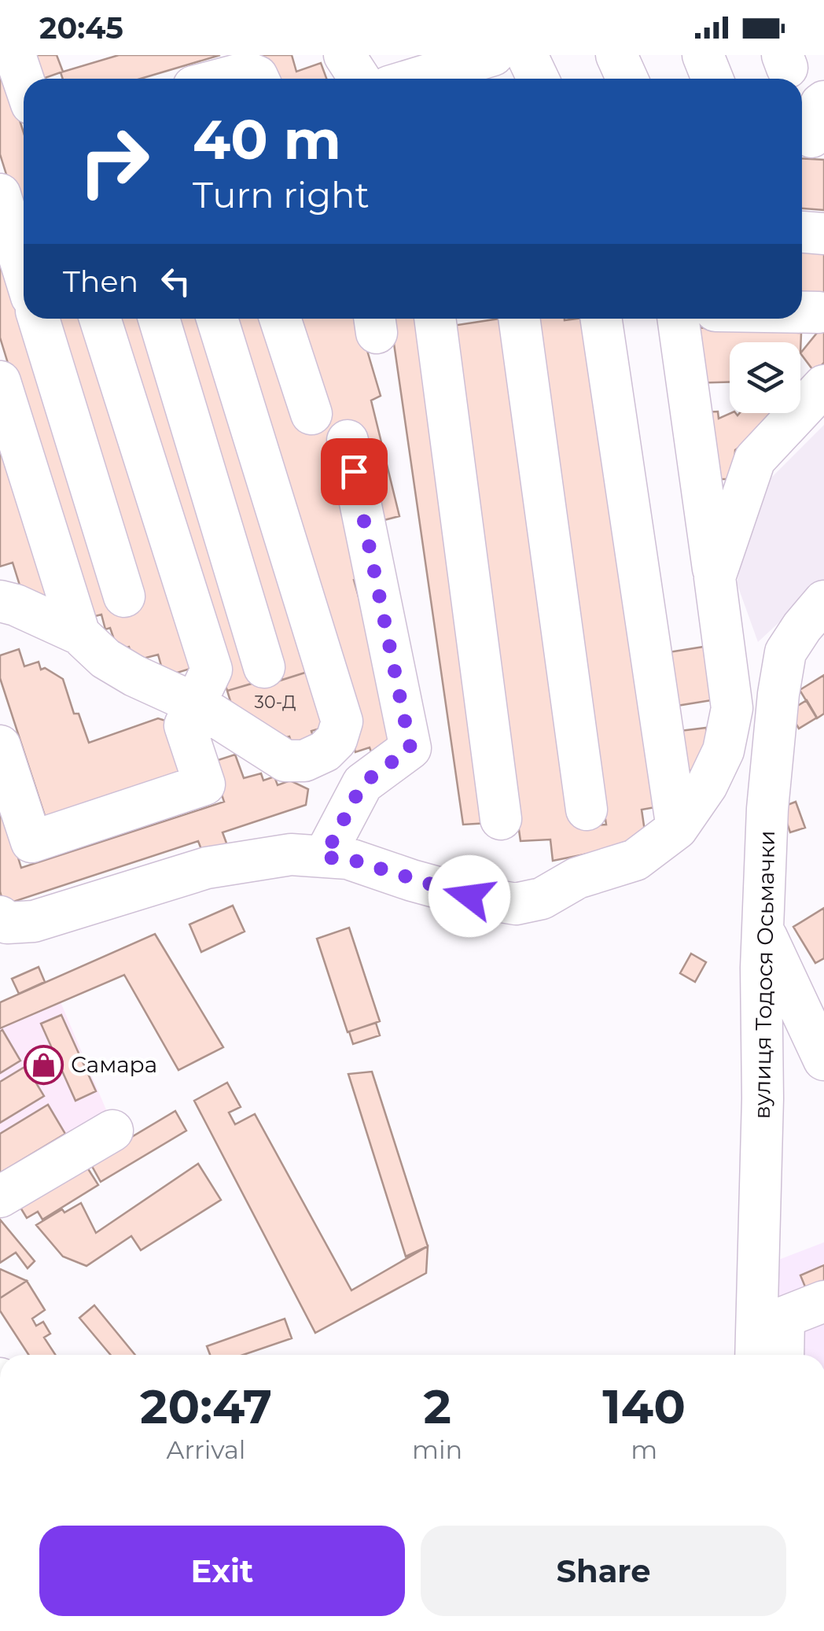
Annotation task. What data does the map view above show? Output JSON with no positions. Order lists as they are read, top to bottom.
{
  "streets": {
    "street": ["вулиця Тодося Осьмачки"]
  },
  "places": {
    "shop": ["Самара"]
  },
  "house_numbers": ["30-Д"],
  "page": {
    "status": "20:45",
    "turn": ["40 m", "Turn right"],
    "then": "Then",
    "eta": [
      "20:47",
      "Arrival",
      "2",
      "min",
      "140",
      "m"
    ],
    "buttons": ["Exit", "Share"]
  }
}
